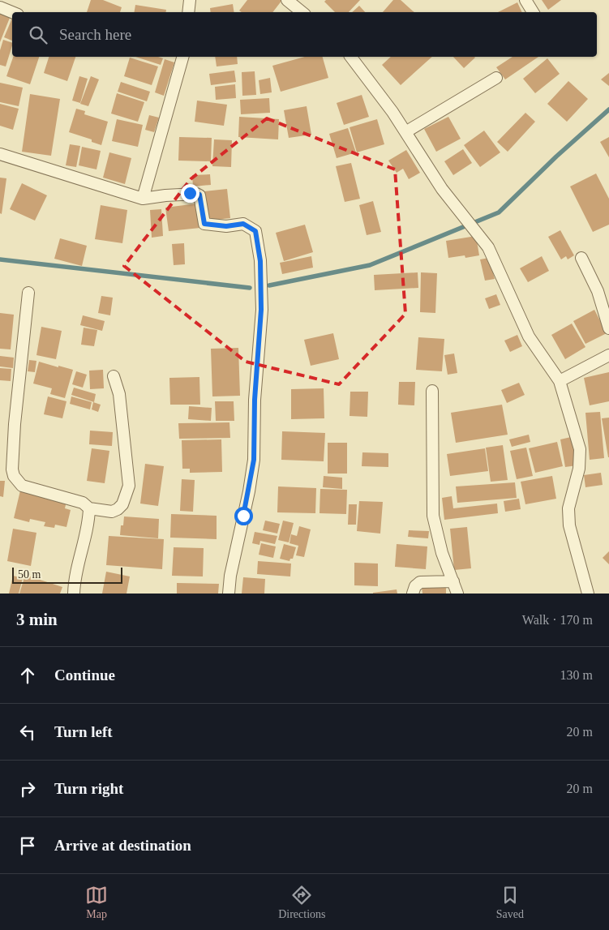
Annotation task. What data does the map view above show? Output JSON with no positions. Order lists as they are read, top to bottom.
{
  "scale_bar": "50 m",
  "page": {
    "search": "Search here",
    "scale": "50 m",
    "heading": ["3 min", "Walk · 170 m"],
    "list": [
      ["Continue", "130 m"],
      ["Turn left", "20 m"],
      ["Turn right", "20 m"],
      "Arrive at destination"
    ],
    "nav": ["Map", "Directions", "Saved"]
  }
}
